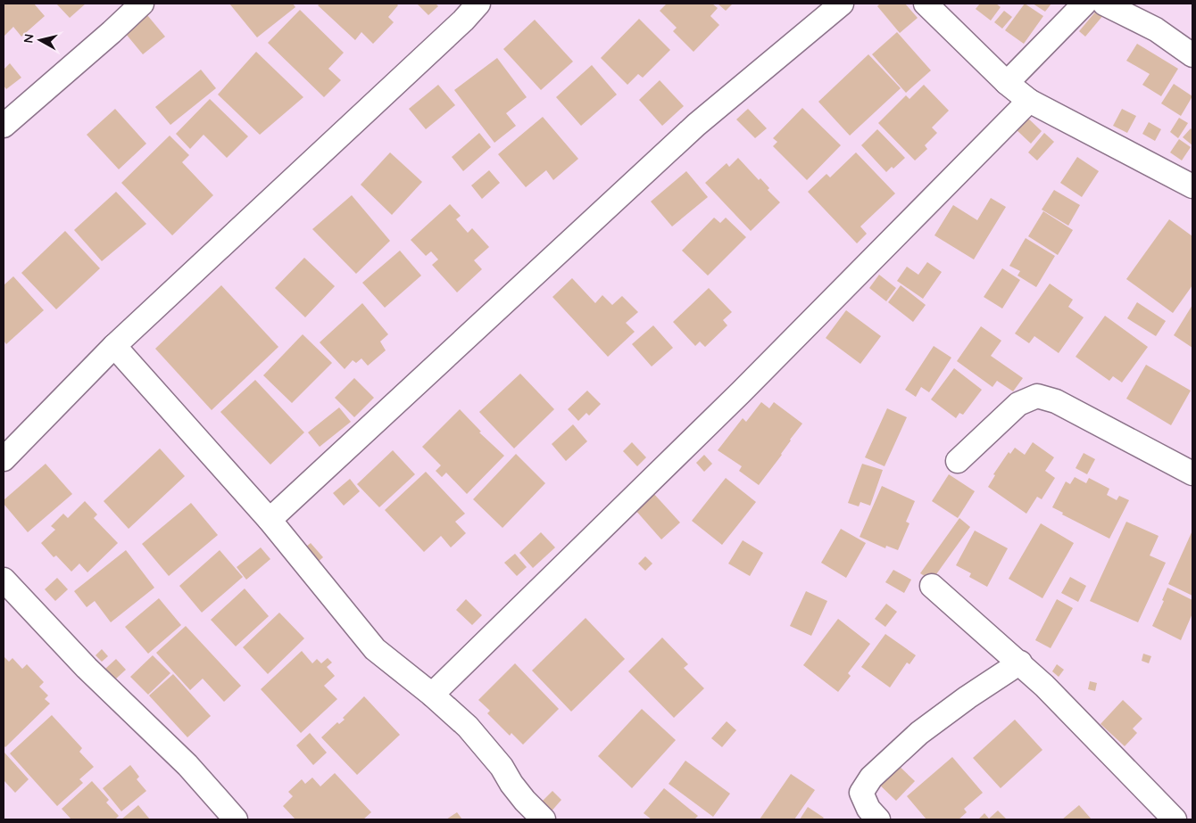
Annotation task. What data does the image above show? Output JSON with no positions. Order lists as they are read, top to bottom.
{
  "north": "left"
}
